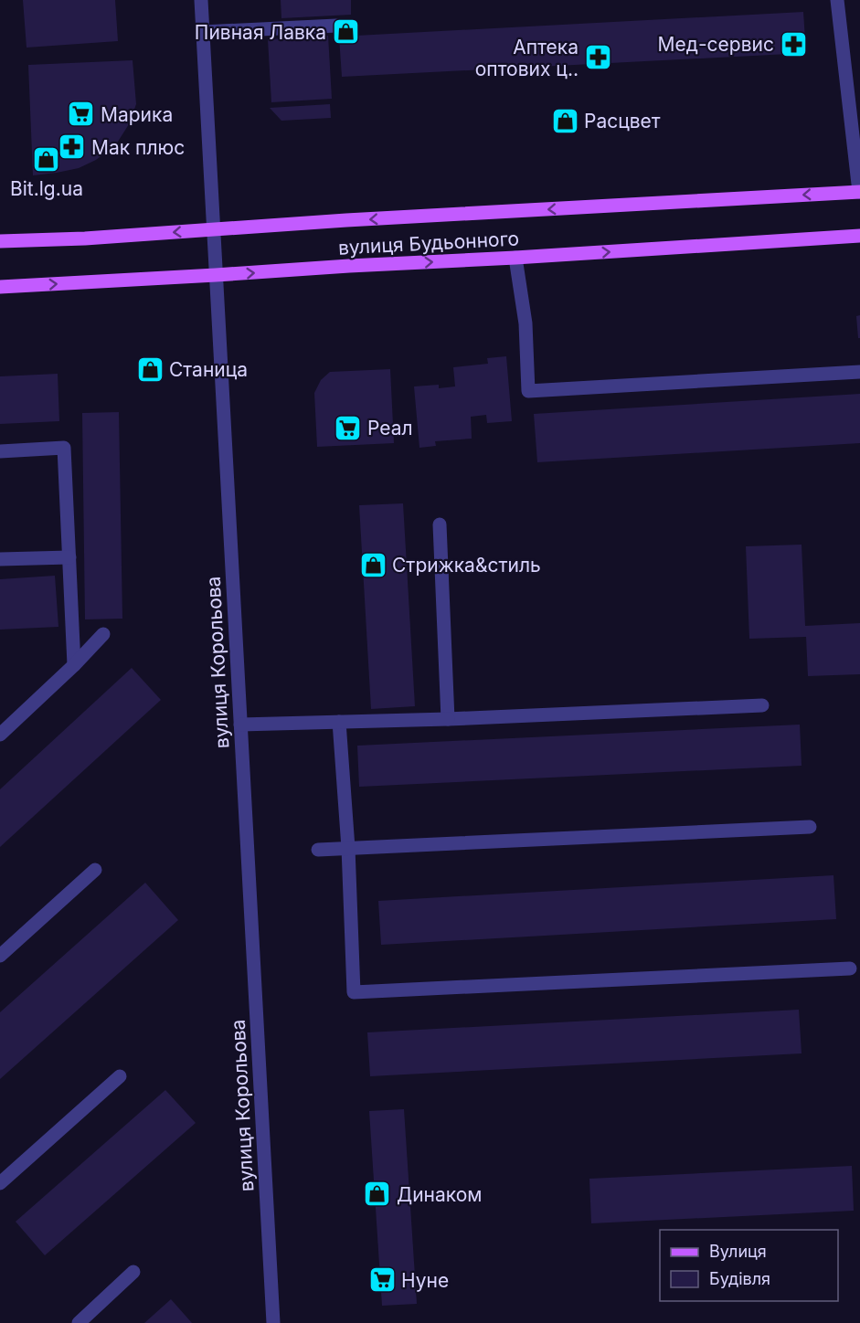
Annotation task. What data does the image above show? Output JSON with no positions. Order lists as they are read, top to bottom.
{
  "streets": {
    "main road": ["вулиця Будьонного"],
    "street": ["вулиця Корольова"]
  },
  "crossings": [
    ["вулиця Будьонного", "вулиця Корольова"]
  ],
  "places": {
    "shop": [
      "Пивная Лавка",
      "Расцвет",
      "Bit.lg.ua",
      "Станица",
      "Стрижка&стиль",
      "Динаком"
    ],
    "pharmacy": ["Мед-сервис", "Аптека оптових ц‥", "Мак плюс"],
    "supermarket": ["Марика", "Реал", "Нуне"]
  },
  "legend": ["Вулиця", "Будівля"]
}
